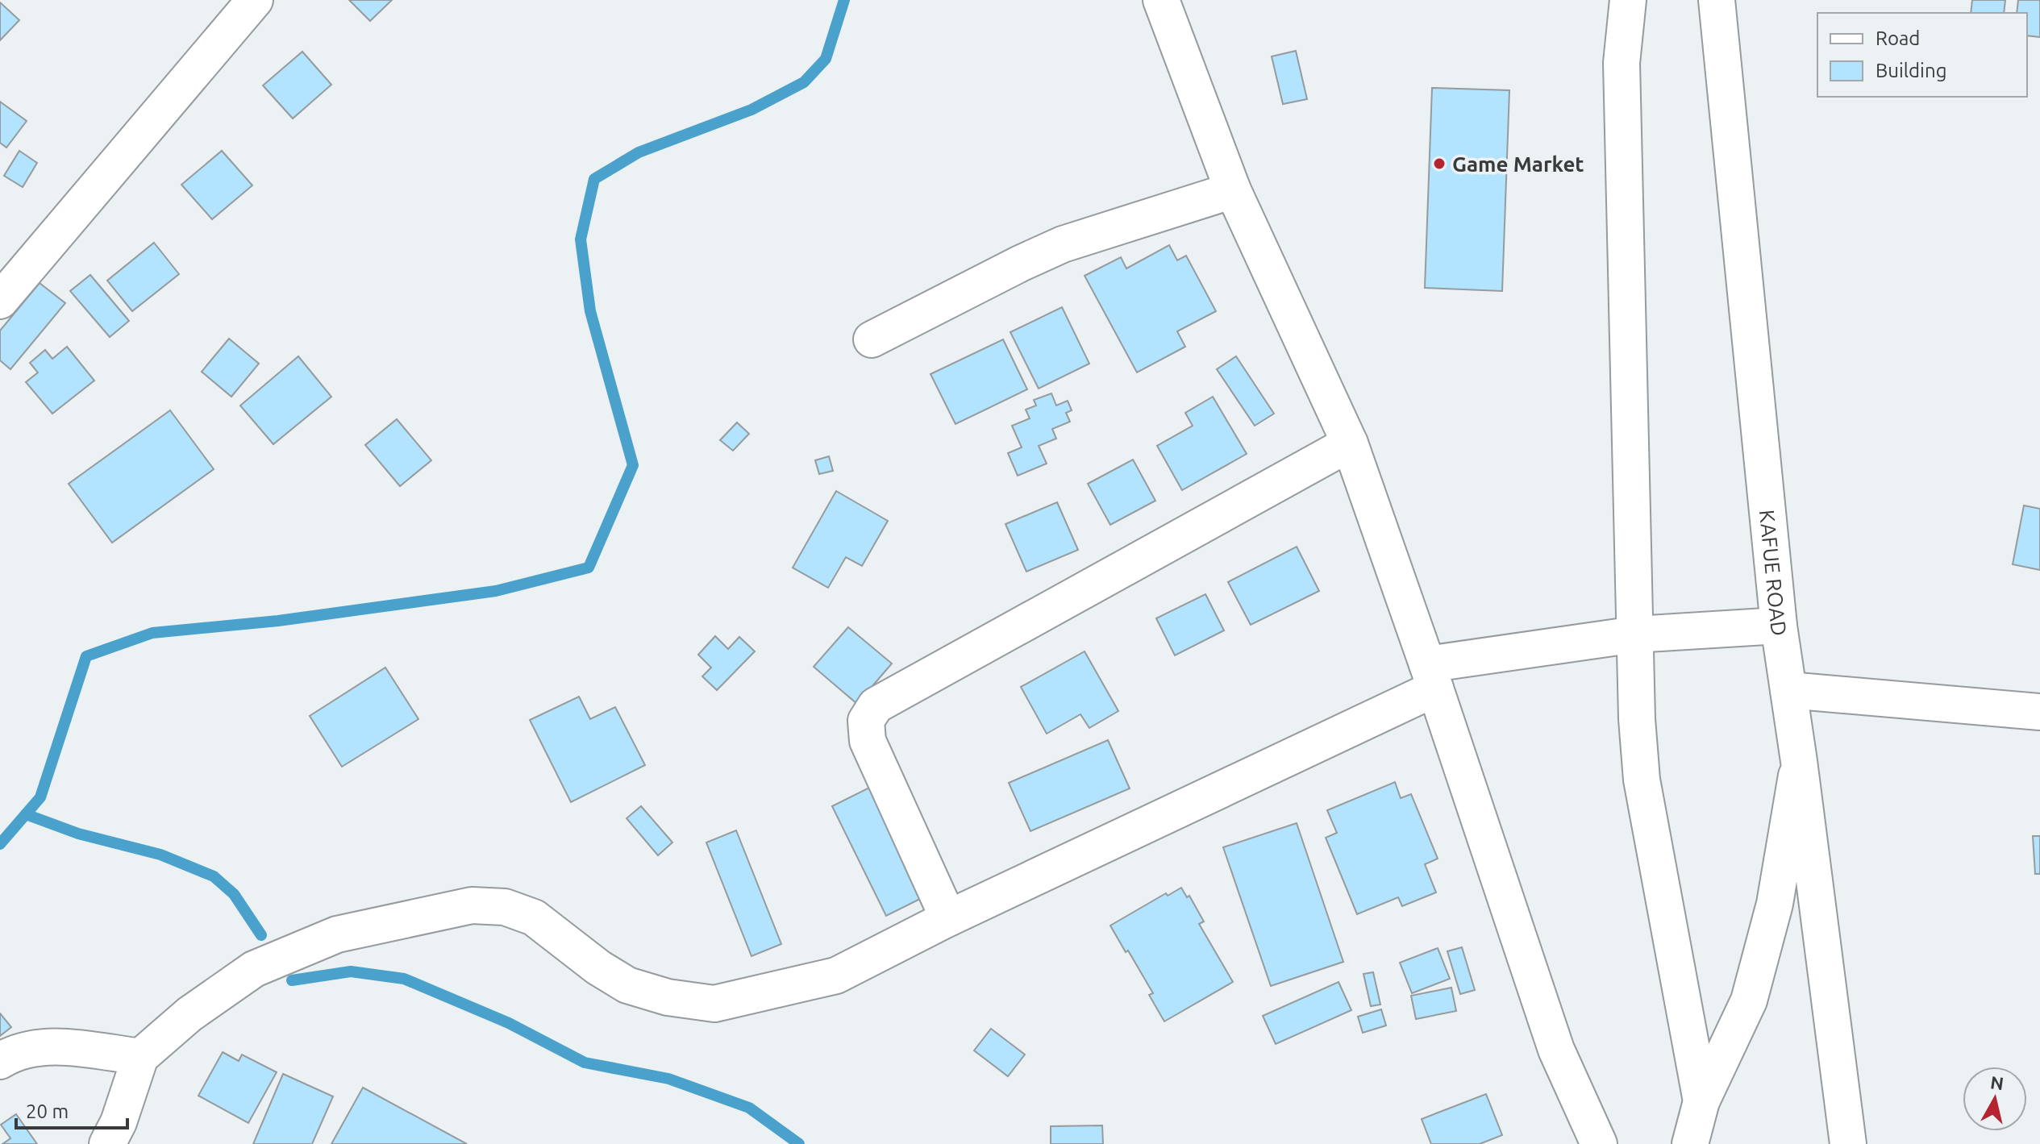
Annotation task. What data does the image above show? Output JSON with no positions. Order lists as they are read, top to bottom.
{
  "streets": {
    "main road": ["KAFUE ROAD"]
  },
  "places": ["Game Market"],
  "legend": ["Road", "Building"],
  "scale_bar": "20 m",
  "north": "top"
}
